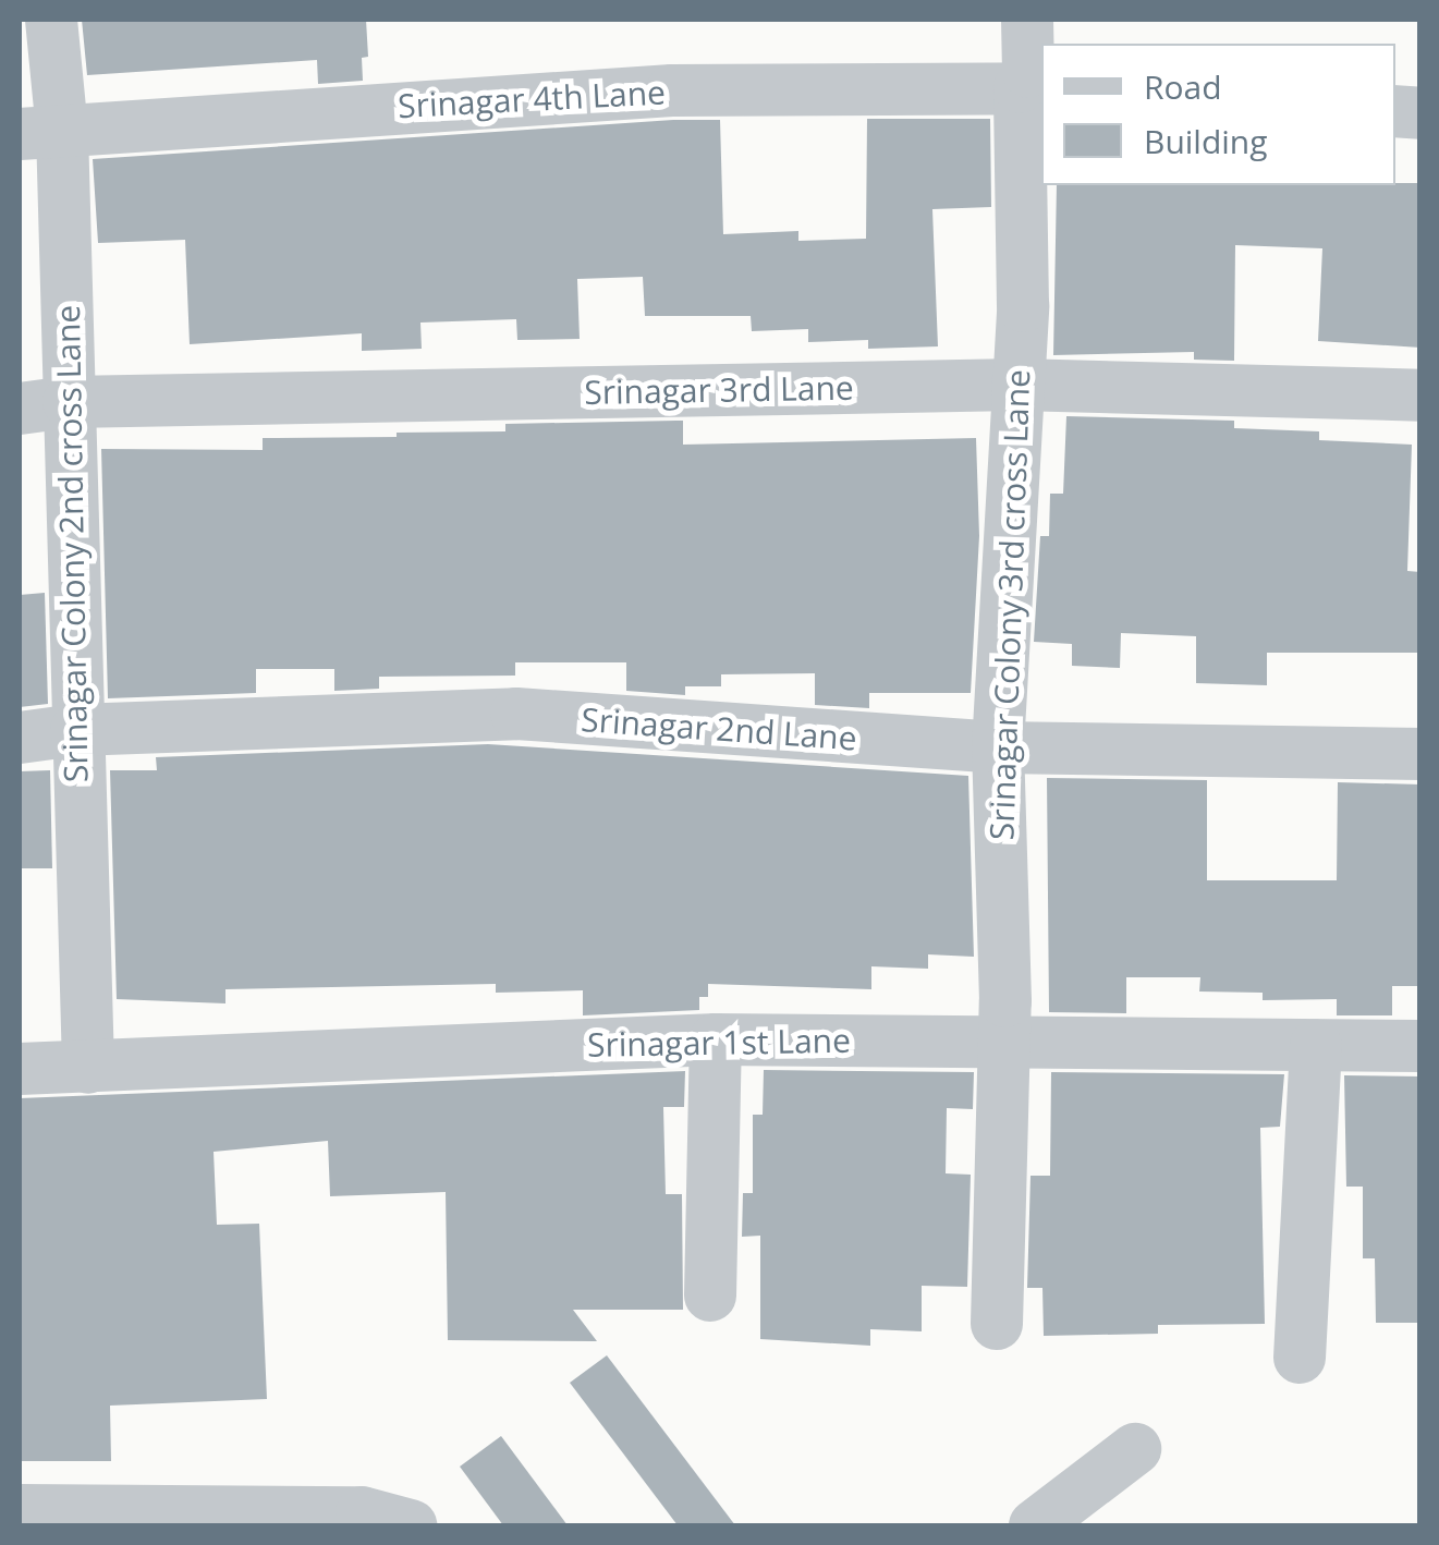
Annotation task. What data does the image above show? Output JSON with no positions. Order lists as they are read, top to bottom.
{
  "streets": {
    "street": [
      "Srinagar 4th Lane",
      "Srinagar 3rd Lane",
      "Srinagar Colony 2nd cross Lane",
      "Srinagar Colony 3rd cross Lane",
      "Srinagar 2nd Lane",
      "Srinagar 1st Lane"
    ]
  },
  "crossings": [
    ["Srinagar 4th Lane", "Srinagar Colony 2nd cross Lane"],
    ["Srinagar 4th Lane", "Srinagar Colony 3rd cross Lane"],
    ["Srinagar 3rd Lane", "Srinagar Colony 2nd cross Lane"],
    ["Srinagar 3rd Lane", "Srinagar Colony 3rd cross Lane"],
    ["Srinagar Colony 2nd cross Lane", "Srinagar 2nd Lane"],
    ["Srinagar Colony 2nd cross Lane", "Srinagar 1st Lane"],
    ["Srinagar Colony 3rd cross Lane", "Srinagar 2nd Lane"],
    ["Srinagar Colony 3rd cross Lane", "Srinagar 1st Lane"]
  ],
  "legend": ["Road", "Building"]
}
